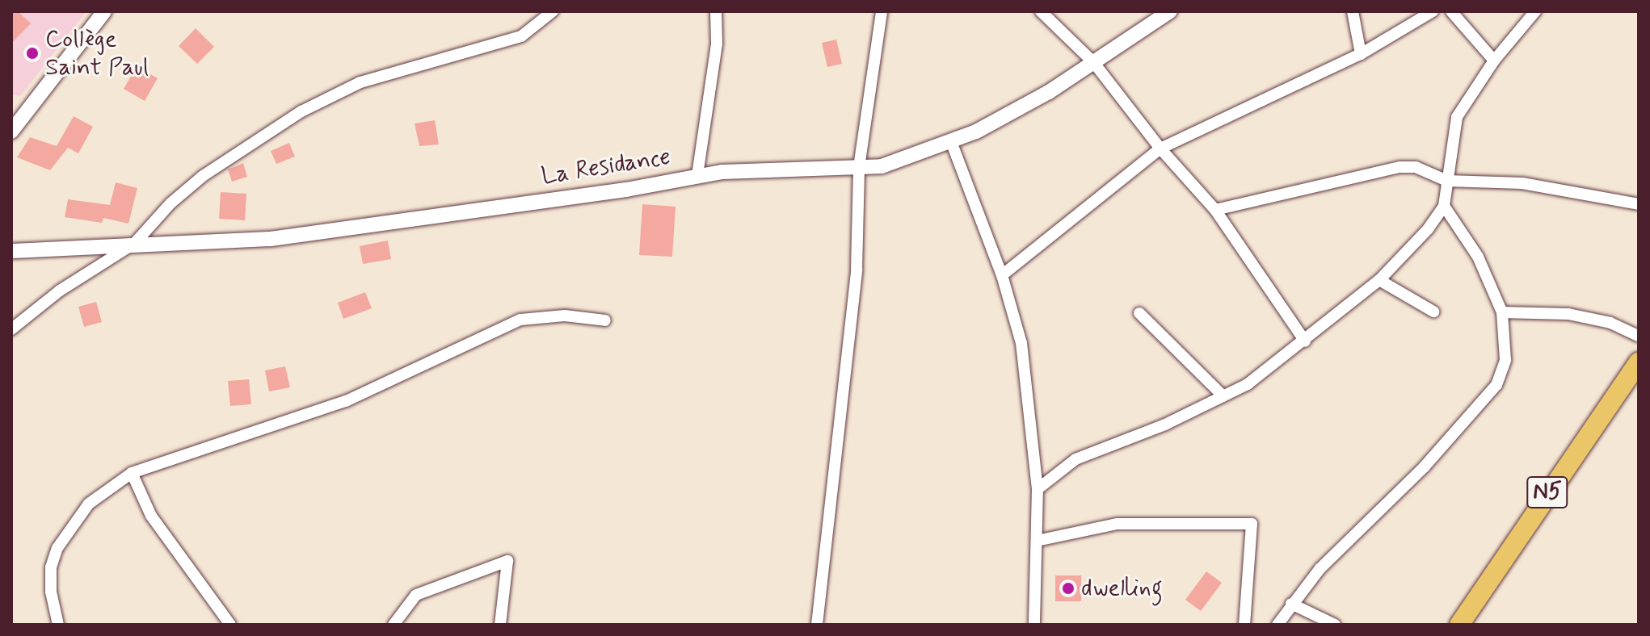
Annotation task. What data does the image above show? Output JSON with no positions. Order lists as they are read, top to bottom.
{
  "streets": {
    "highway": ["N5"],
    "street": ["La Residance"]
  },
  "places": ["Collège Saint Paul", "dwelling"]
}
